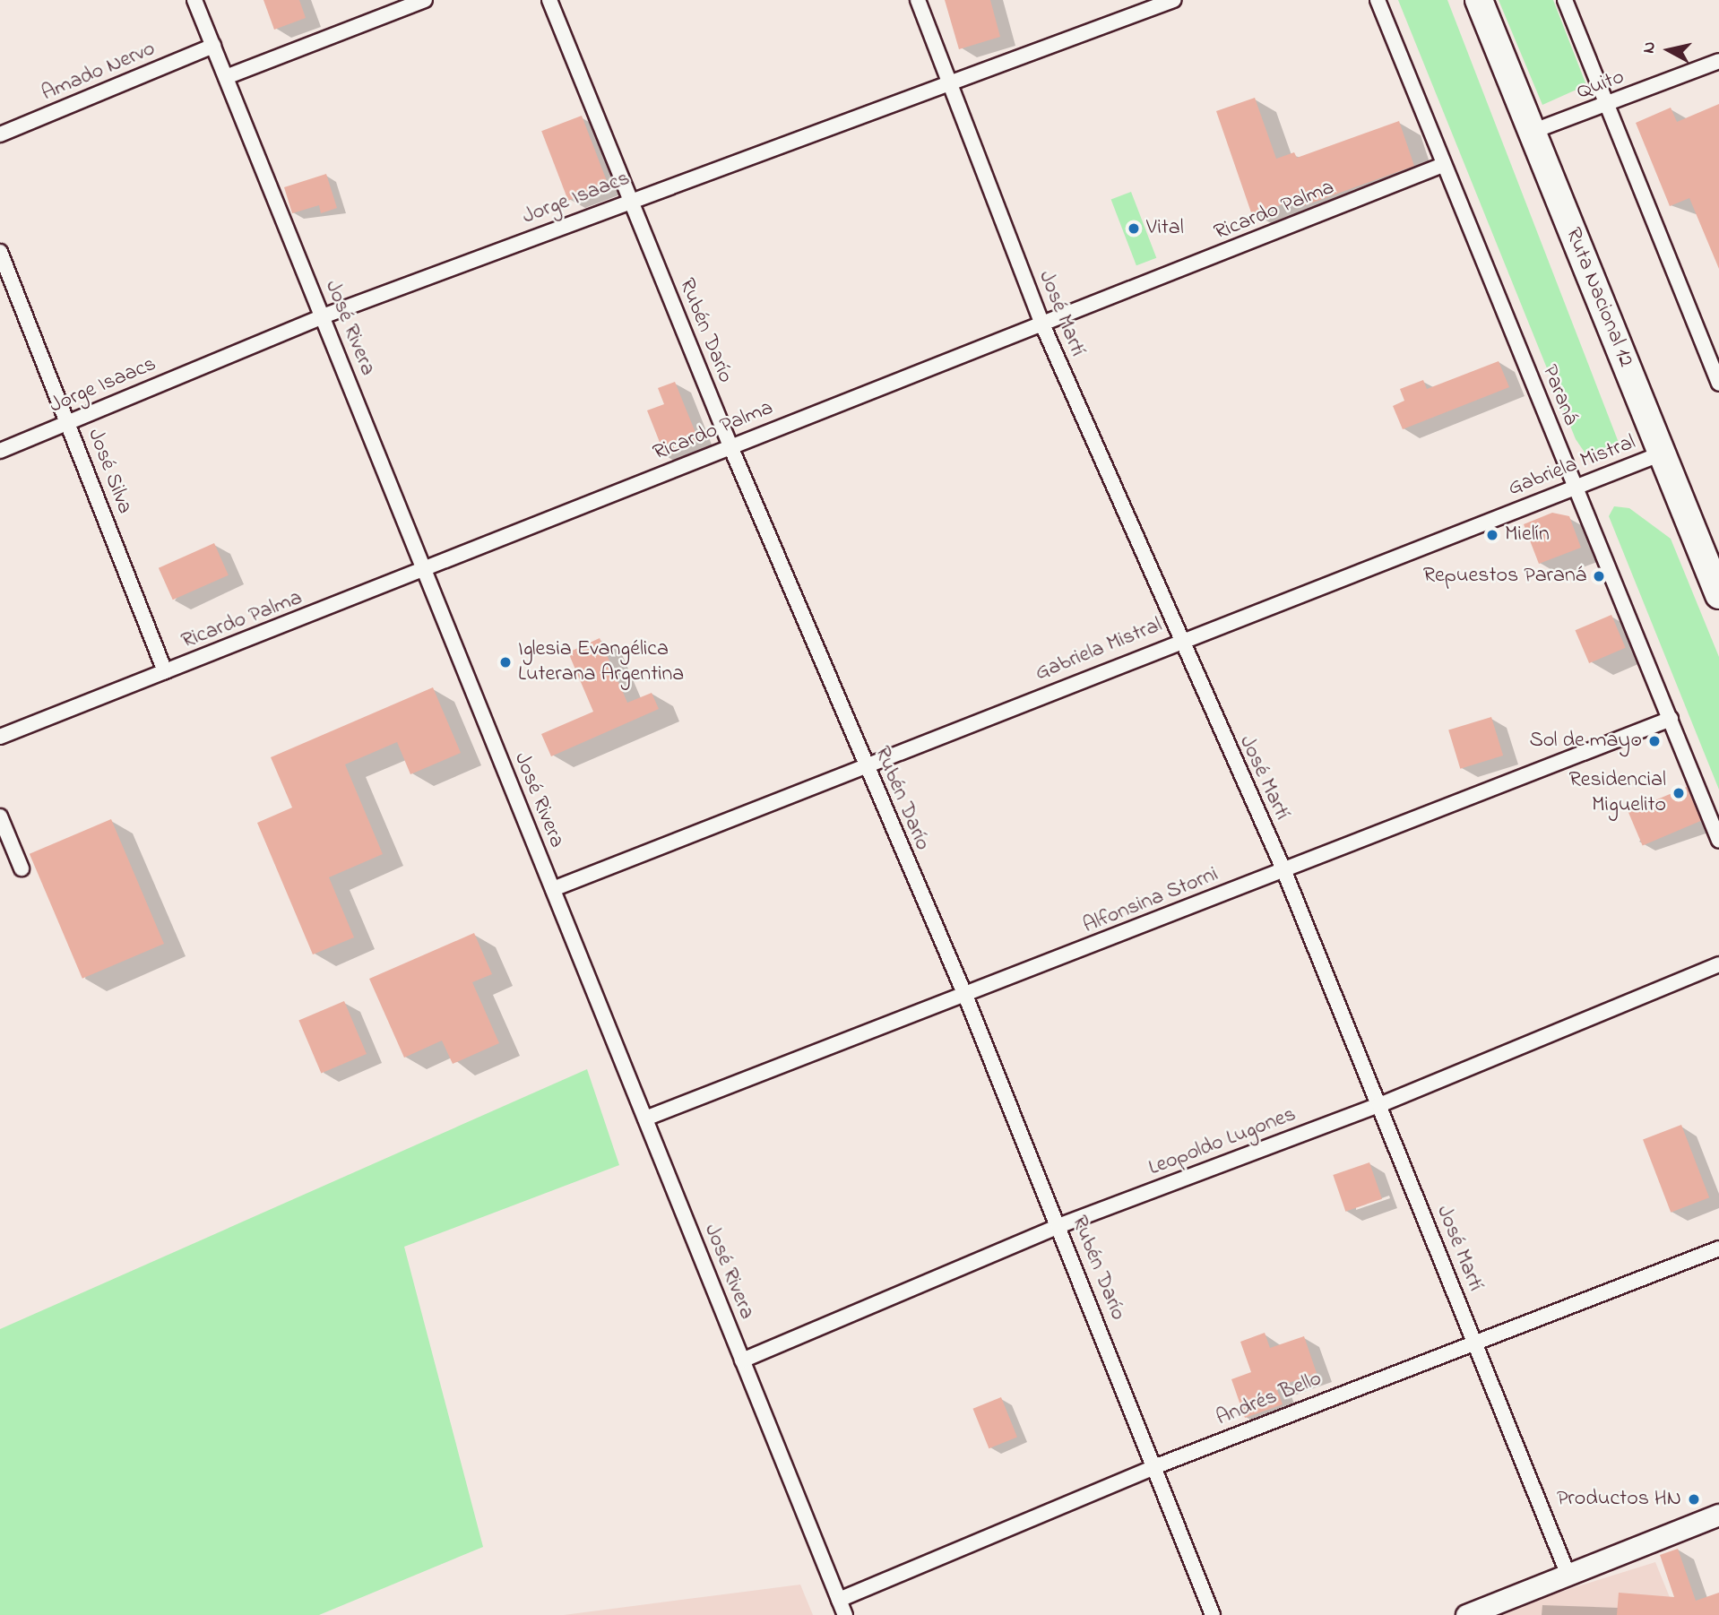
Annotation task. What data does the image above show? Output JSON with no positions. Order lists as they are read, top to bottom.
{
  "streets": {
    "highway": ["Ruta Nacional 12"],
    "street": [
      "Amado Nervo",
      "Quito",
      "Jorge Isaacs",
      "Ricardo Palma",
      "José Martí",
      "José Rivera",
      "Rubén Darío",
      "Paraná",
      "Gabriela Mistral",
      "José Silva",
      "Alfonsina Storni",
      "Leopoldo Lugones",
      "Andrés Bello"
    ]
  },
  "crossings": [
    ["Amado Nervo", "José Rivera"],
    ["Quito", "Ruta Nacional 12"],
    ["Jorge Isaacs", "José Martí"],
    ["Jorge Isaacs", "José Rivera"],
    ["Jorge Isaacs", "Rubén Darío"],
    ["Jorge Isaacs", "José Silva"],
    ["Ricardo Palma", "José Martí"],
    ["Ricardo Palma", "José Rivera"],
    ["Ricardo Palma", "Rubén Darío"],
    ["Ricardo Palma", "Paraná"],
    ["Ricardo Palma", "José Silva"],
    ["Ruta Nacional 12", "Gabriela Mistral"],
    ["José Martí", "Gabriela Mistral"],
    ["José Martí", "Alfonsina Storni"],
    ["José Martí", "Leopoldo Lugones"],
    ["José Martí", "Andrés Bello"],
    ["José Rivera", "Gabriela Mistral"],
    ["José Rivera", "Alfonsina Storni"],
    ["José Rivera", "Leopoldo Lugones"],
    ["José Rivera", "Andrés Bello"],
    ["Rubén Darío", "Gabriela Mistral"],
    ["Rubén Darío", "Alfonsina Storni"],
    ["Rubén Darío", "Leopoldo Lugones"],
    ["Rubén Darío", "Andrés Bello"],
    ["Paraná", "Gabriela Mistral"],
    ["Paraná", "Alfonsina Storni"]
  ],
  "places": [
    "Vital",
    "Mielín",
    "Repuestos Paraná",
    "Iglesia Evangélica Luterana Argentina",
    "Sol de mayo",
    "Residencial Miguelito",
    "Productos HN"
  ],
  "north": "left"
}
